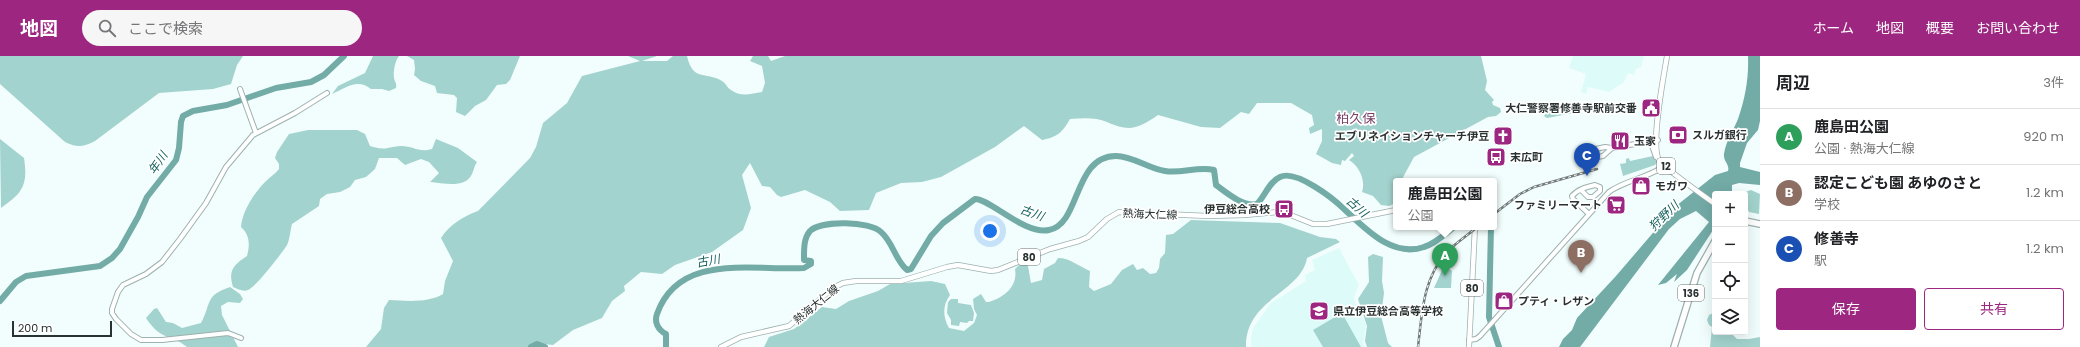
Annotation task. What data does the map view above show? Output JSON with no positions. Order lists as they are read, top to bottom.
{
  "streets": {
    "highway": ["136"],
    "main road": ["12", "熱海大仁線", "80"]
  },
  "districts": ["柏久保"],
  "water": ["年川", "古川", "狩野川"],
  "places": {
    "public building": ["大仁警察署修善寺駅前交番"],
    "bank": ["スルガ銀行"],
    "church": ["エブリネイションチャーチ伊豆"],
    "restaurant": ["玉家"],
    "bus stop": ["末広町", "伊豆総合高校"],
    "shop": ["モガワ", "プティ・レザン"],
    "supermarket": ["ファミリーマート"],
    "school or university": ["県立伊豆総合高等学校"]
  },
  "scale_bar": "200 m",
  "page": {
    "header": "地図",
    "search": "ここで検索",
    "nav": [
      "ホーム",
      "地図",
      "概要",
      "お問い合わせ"
    ],
    "heading": ["周辺", "3件"],
    "list": [
      {
        "mark": "A",
        "name": "鹿島田公園",
        "note": "公園 · 熱海大仁線",
        "value": "920 m"
      },
      {
        "mark": "B",
        "name": "認定こども園 あゆのさと",
        "note": "学校",
        "value": "1.2 km"
      },
      {
        "mark": "C",
        "name": "修善寺",
        "note": "駅",
        "value": "1.2 km"
      }
    ],
    "pins": ["C", "B", "A"],
    "popup": ["鹿島田公園", "公園"],
    "map_buttons": ["+", "−"],
    "buttons": ["保存", "共有"],
    "scale": "200 m"
  }
}
